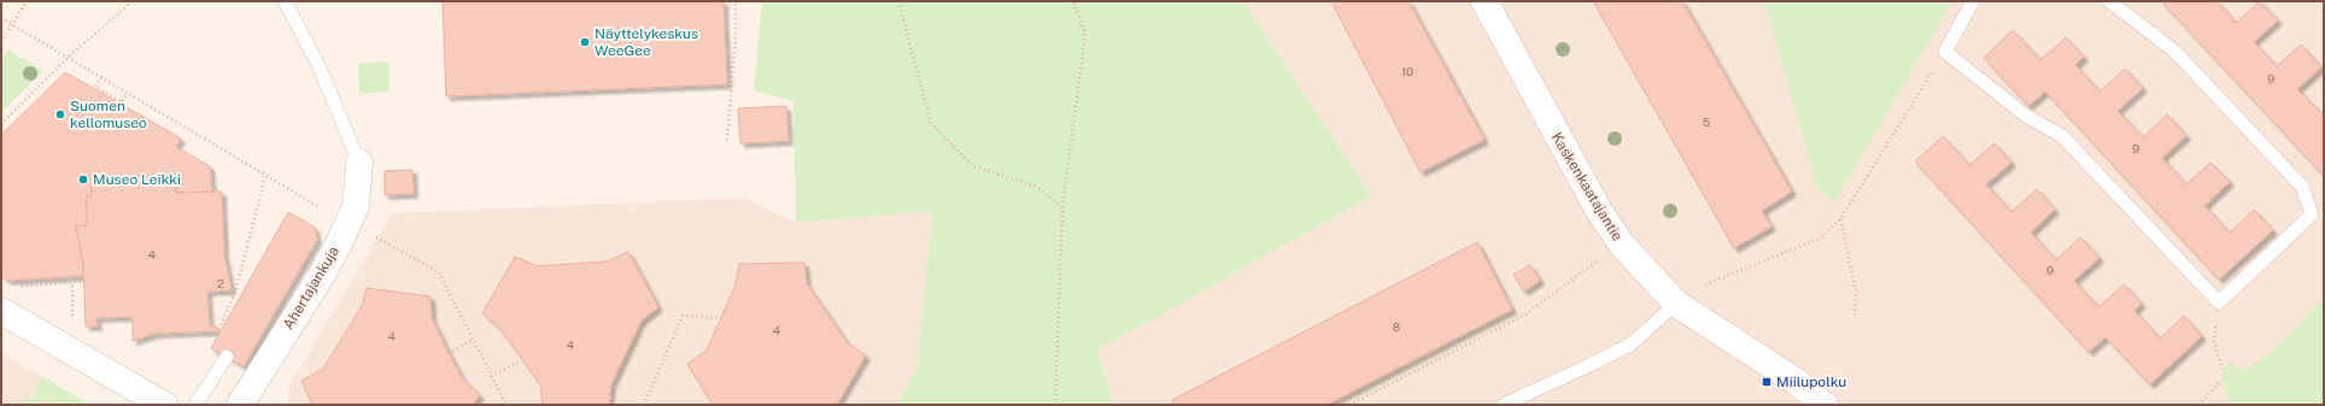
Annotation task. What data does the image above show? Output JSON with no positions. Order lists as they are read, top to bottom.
{
  "streets": {
    "street": ["Kaskenkaatajantie", "Ahertajankuja"]
  },
  "places": {
    "other": ["Näyttelykeskus WeeGee", "Suomen kellomuseo", "Museo Leikki"],
    "transit": ["Miilupolku"]
  },
  "house_numbers": [
    "10",
    "9",
    "5",
    "9",
    "4",
    "9",
    "2",
    "8",
    "4",
    "4",
    "4"
  ]
}
